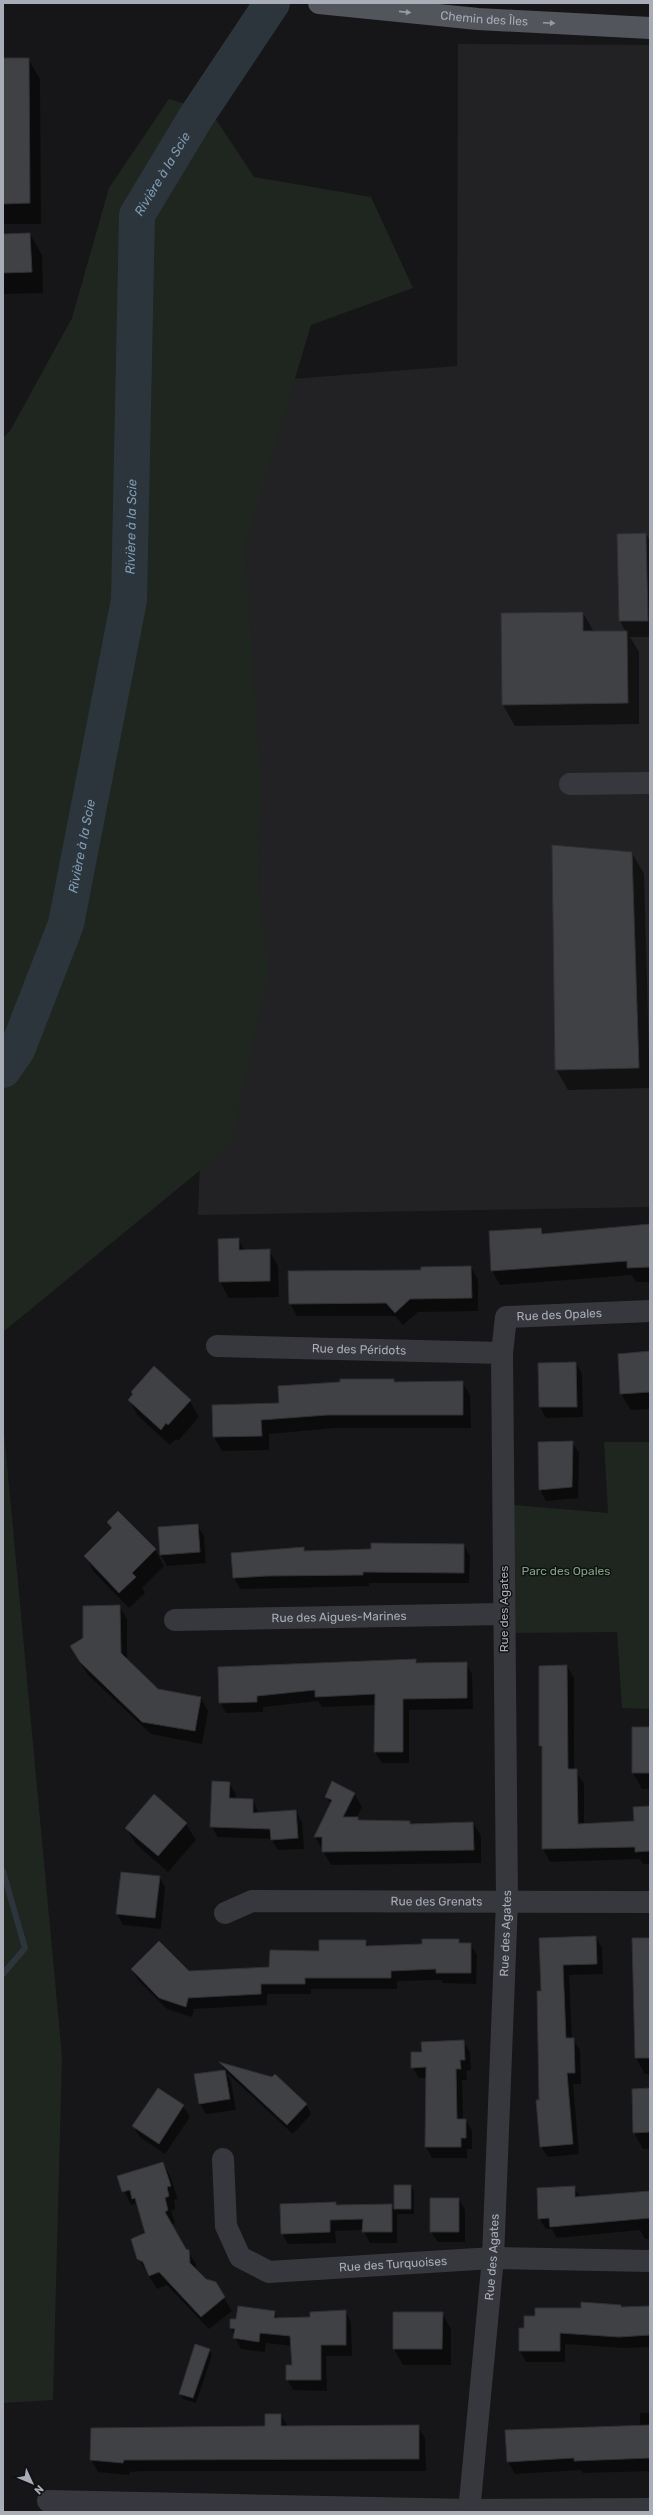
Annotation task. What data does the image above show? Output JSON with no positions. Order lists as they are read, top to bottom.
{
  "streets": {
    "main road": ["Chemin des Îles"],
    "street": [
      "Rue des Opales",
      "Rue des Péridots",
      "Rue des Agates",
      "Rue des Aigues-Marines",
      "Rue des Grenats",
      "Rue des Turquoises"
    ]
  },
  "crossings": [
    ["Rue des Opales", "Rue des Péridots"],
    ["Rue des Opales", "Rue des Agates"],
    ["Rue des Péridots", "Rue des Agates"],
    ["Rue des Agates", "Rue des Aigues-Marines"],
    ["Rue des Agates", "Rue des Grenats"],
    ["Rue des Agates", "Rue des Turquoises"]
  ],
  "one_way": ["Chemin des Îles"],
  "water": ["Rivière à la Scie"],
  "parks": ["Parc des Opales"],
  "north": "bottom right"
}
